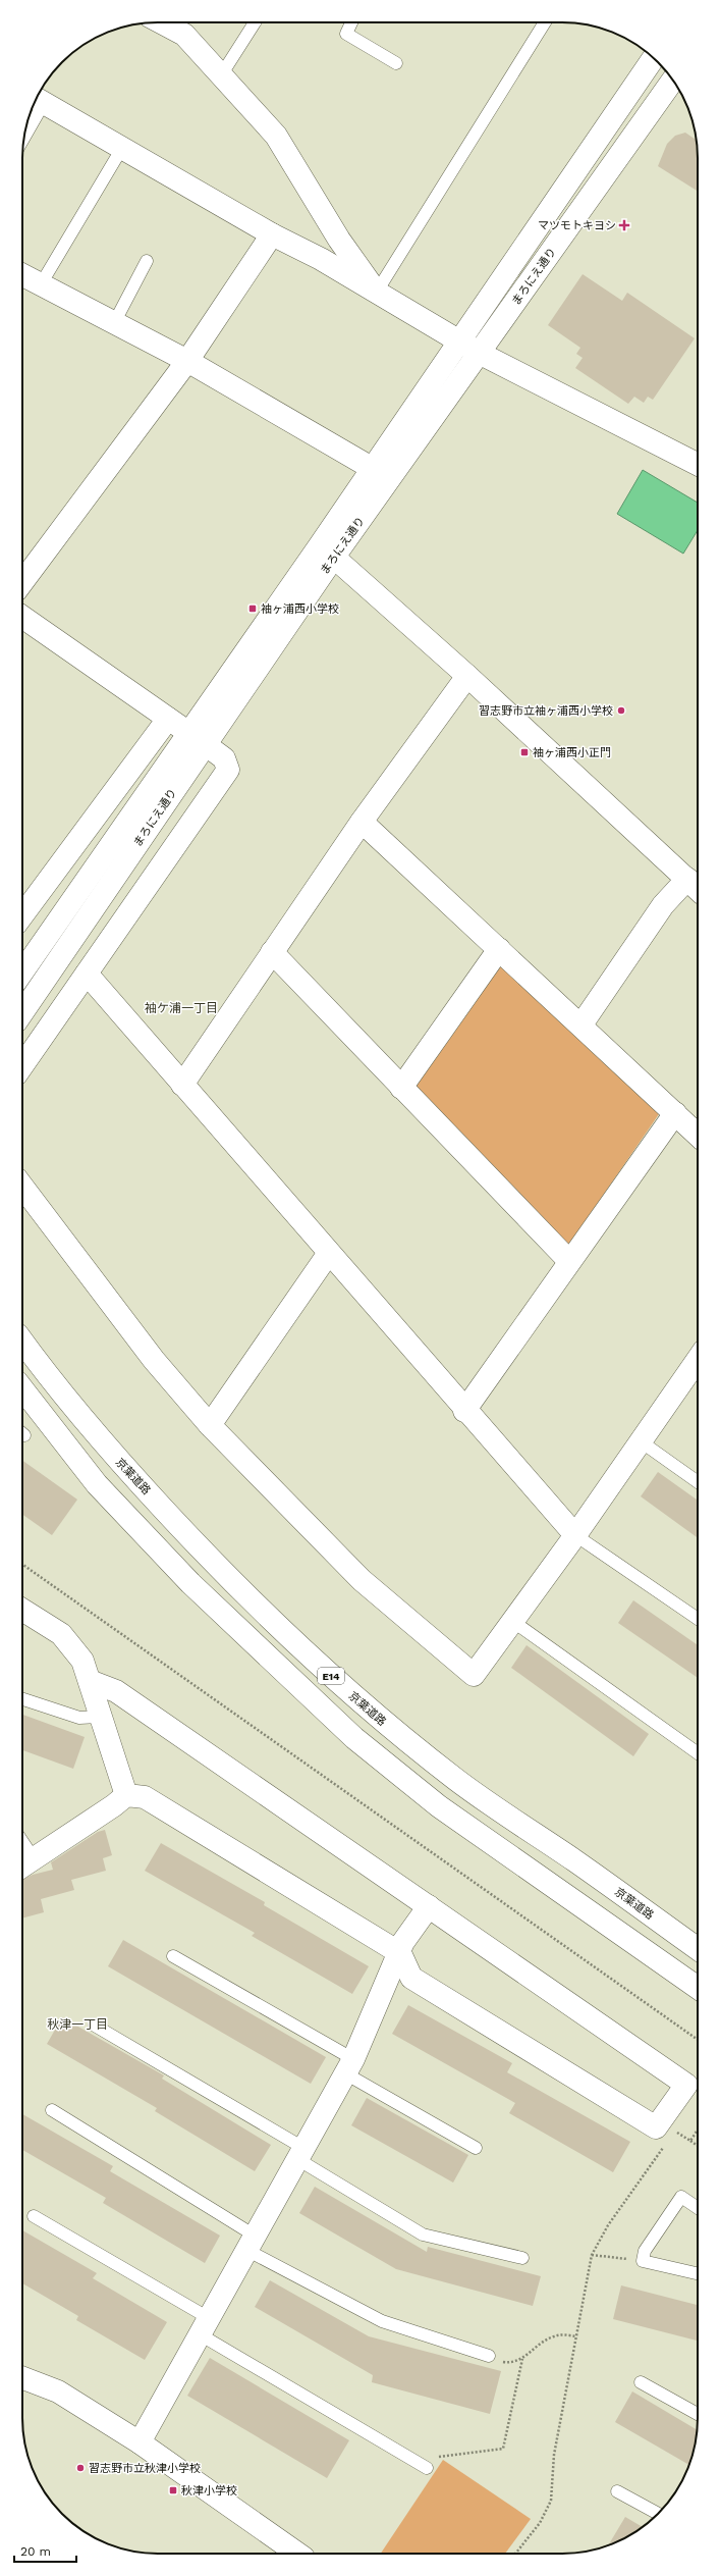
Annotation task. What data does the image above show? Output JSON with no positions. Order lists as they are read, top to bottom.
{
  "streets": {
    "main road": ["まろにえ通り", "京葉道路", "E14"]
  },
  "districts": ["袖ケ浦一丁目", "秋津一丁目"],
  "places": {
    "health": ["マツモトキヨシ"],
    "transit": ["袖ヶ浦西小学校", "袖ヶ浦西小正門", "秋津小学校"],
    "other": ["習志野市立袖ヶ浦西小学校", "習志野市立秋津小学校"]
  },
  "scale_bar": "20 m"
}
